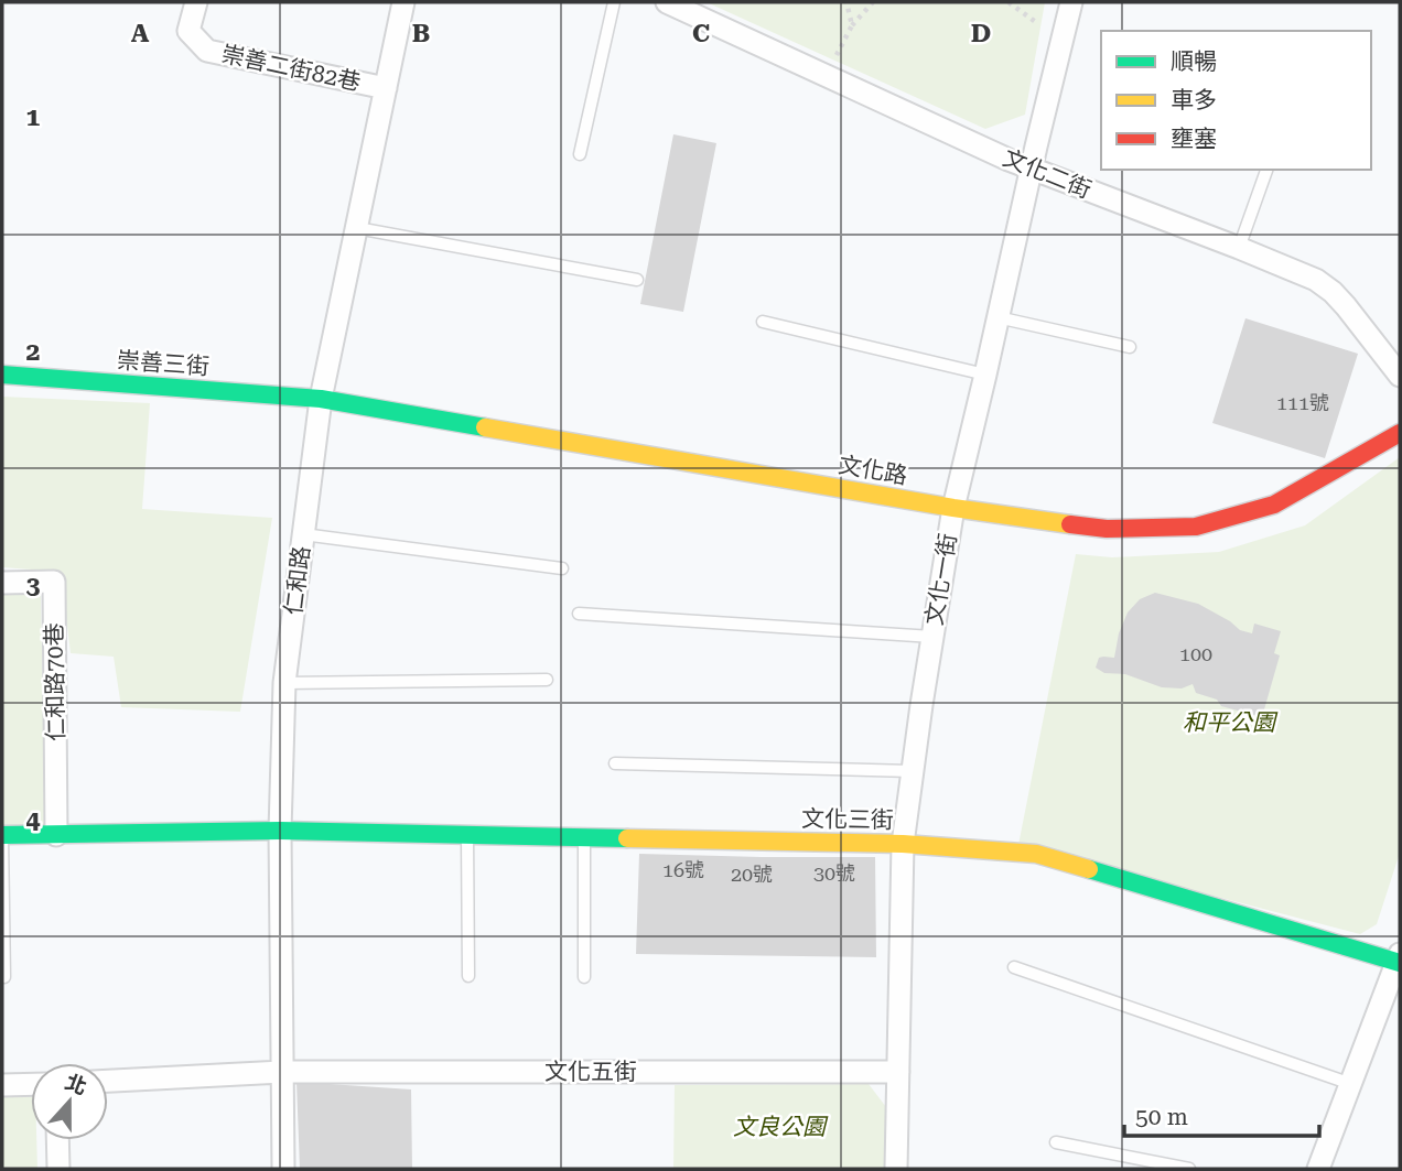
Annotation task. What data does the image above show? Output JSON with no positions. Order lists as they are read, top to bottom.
{
  "streets": {
    "street": [
      "崇善二街82巷",
      "文化二街",
      "崇善三街",
      "文化路",
      "文化一街",
      "仁和路",
      "仁和路70巷",
      "文化三街",
      "文化五街"
    ]
  },
  "crossings": [
    ["崇善二街82巷", "仁和路"],
    ["文化二街", "文化一街"],
    ["崇善三街", "文化路"],
    ["崇善三街", "仁和路"],
    ["文化路", "文化一街"],
    ["文化路", "仁和路"],
    ["文化一街", "文化三街"],
    ["文化一街", "文化五街"],
    ["仁和路", "文化三街"],
    ["仁和路", "文化五街"]
  ],
  "parks": ["和平公園", "文良公園"],
  "house_numbers": [
    "111號",
    "100",
    "16號",
    "30號",
    "20號"
  ],
  "legend": ["順暢", "車多", "壅塞"],
  "scale_bar": "50 m",
  "north": "top",
  "grid": {
    "columns": [
      "A",
      "B",
      "C",
      "D"
    ],
    "rows": [
      "1",
      "2",
      "3",
      "4"
    ]
  }
}
